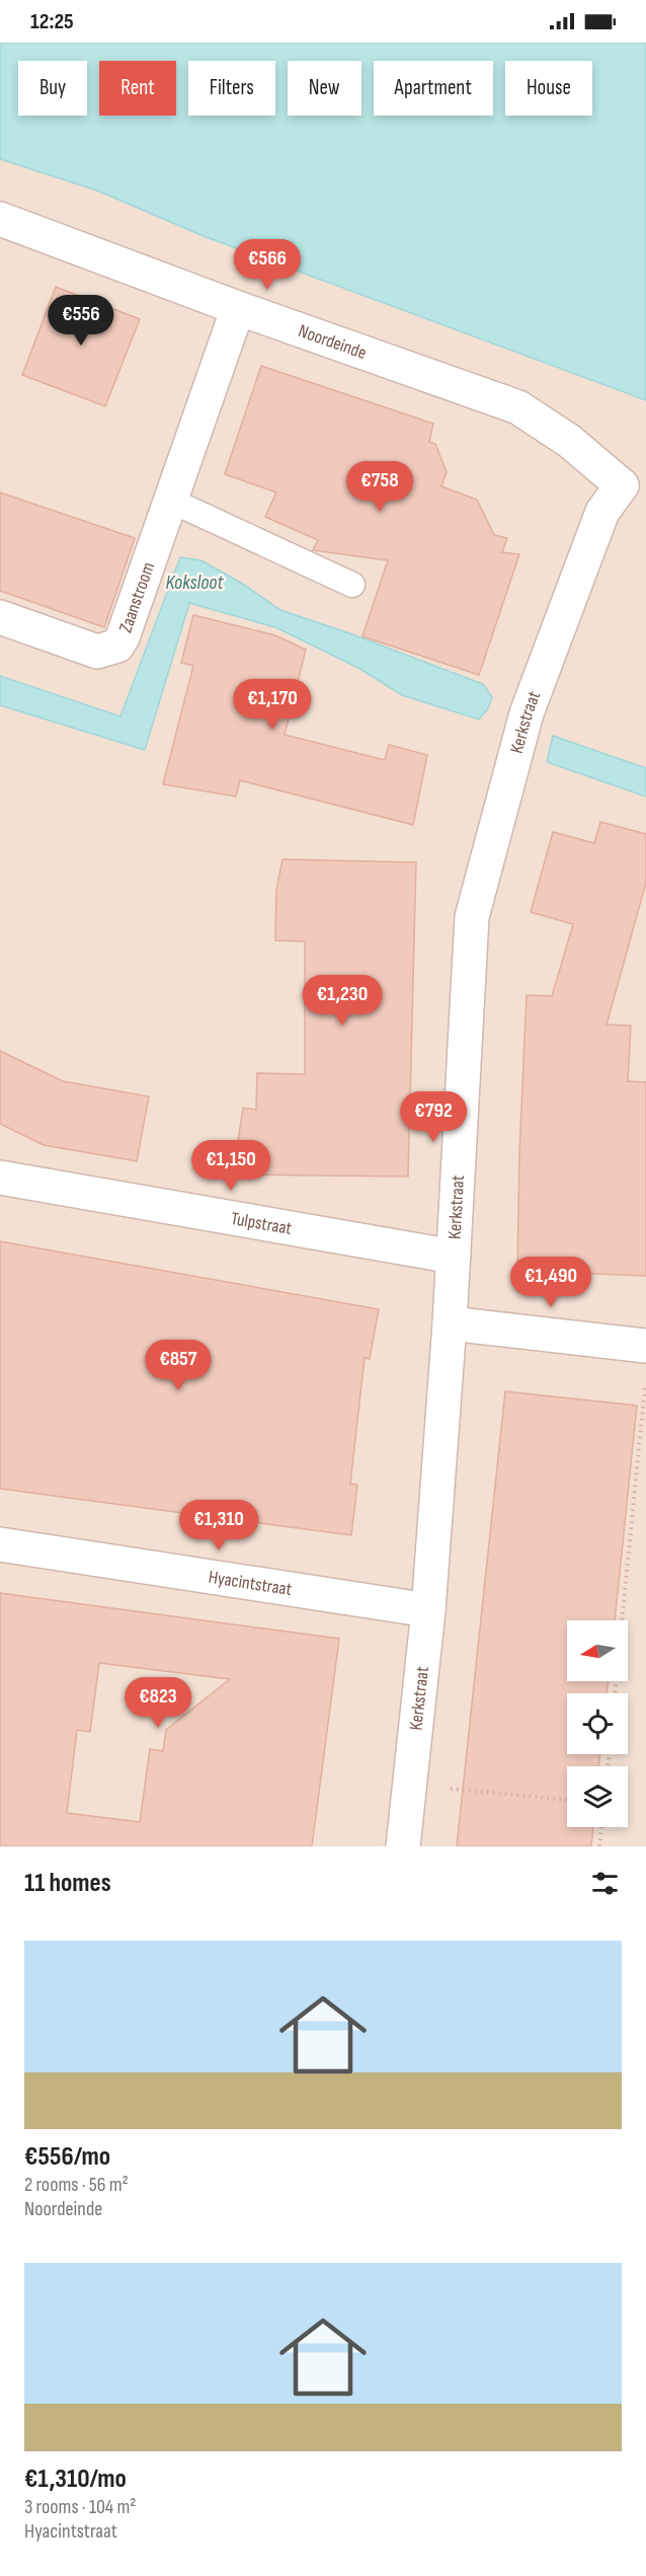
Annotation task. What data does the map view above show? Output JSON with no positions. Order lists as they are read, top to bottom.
{
  "streets": {
    "street": [
      "Noordeinde",
      "Zaanstroom",
      "Kerkstraat",
      "Tulpstraat",
      "Hyacintstraat"
    ]
  },
  "crossings": [
    ["Noordeinde", "Zaanstroom"],
    ["Noordeinde", "Kerkstraat"],
    ["Kerkstraat", "Tulpstraat"],
    ["Kerkstraat", "Hyacintstraat"]
  ],
  "water": ["Koksloot"],
  "north": "left",
  "page": {
    "status": "12:25",
    "chip": [
      "Buy",
      "Rent",
      "Filters",
      "New",
      "Apartment",
      "House"
    ],
    "price": [
      "€566",
      "€556",
      "€758",
      "€1,170",
      "€1,230",
      "€792",
      "€1,150",
      "€1,490",
      "€857",
      "€1,310",
      "€823"
    ],
    "heading": "11 homes",
    "list": [
      {
        "name": "€556/mo",
        "note": "2 rooms · 56 m² · Noordeinde"
      },
      {
        "name": "€1,310/mo",
        "note": "3 rooms · 104 m² · Hyacintstraat"
      }
    ]
  }
}
